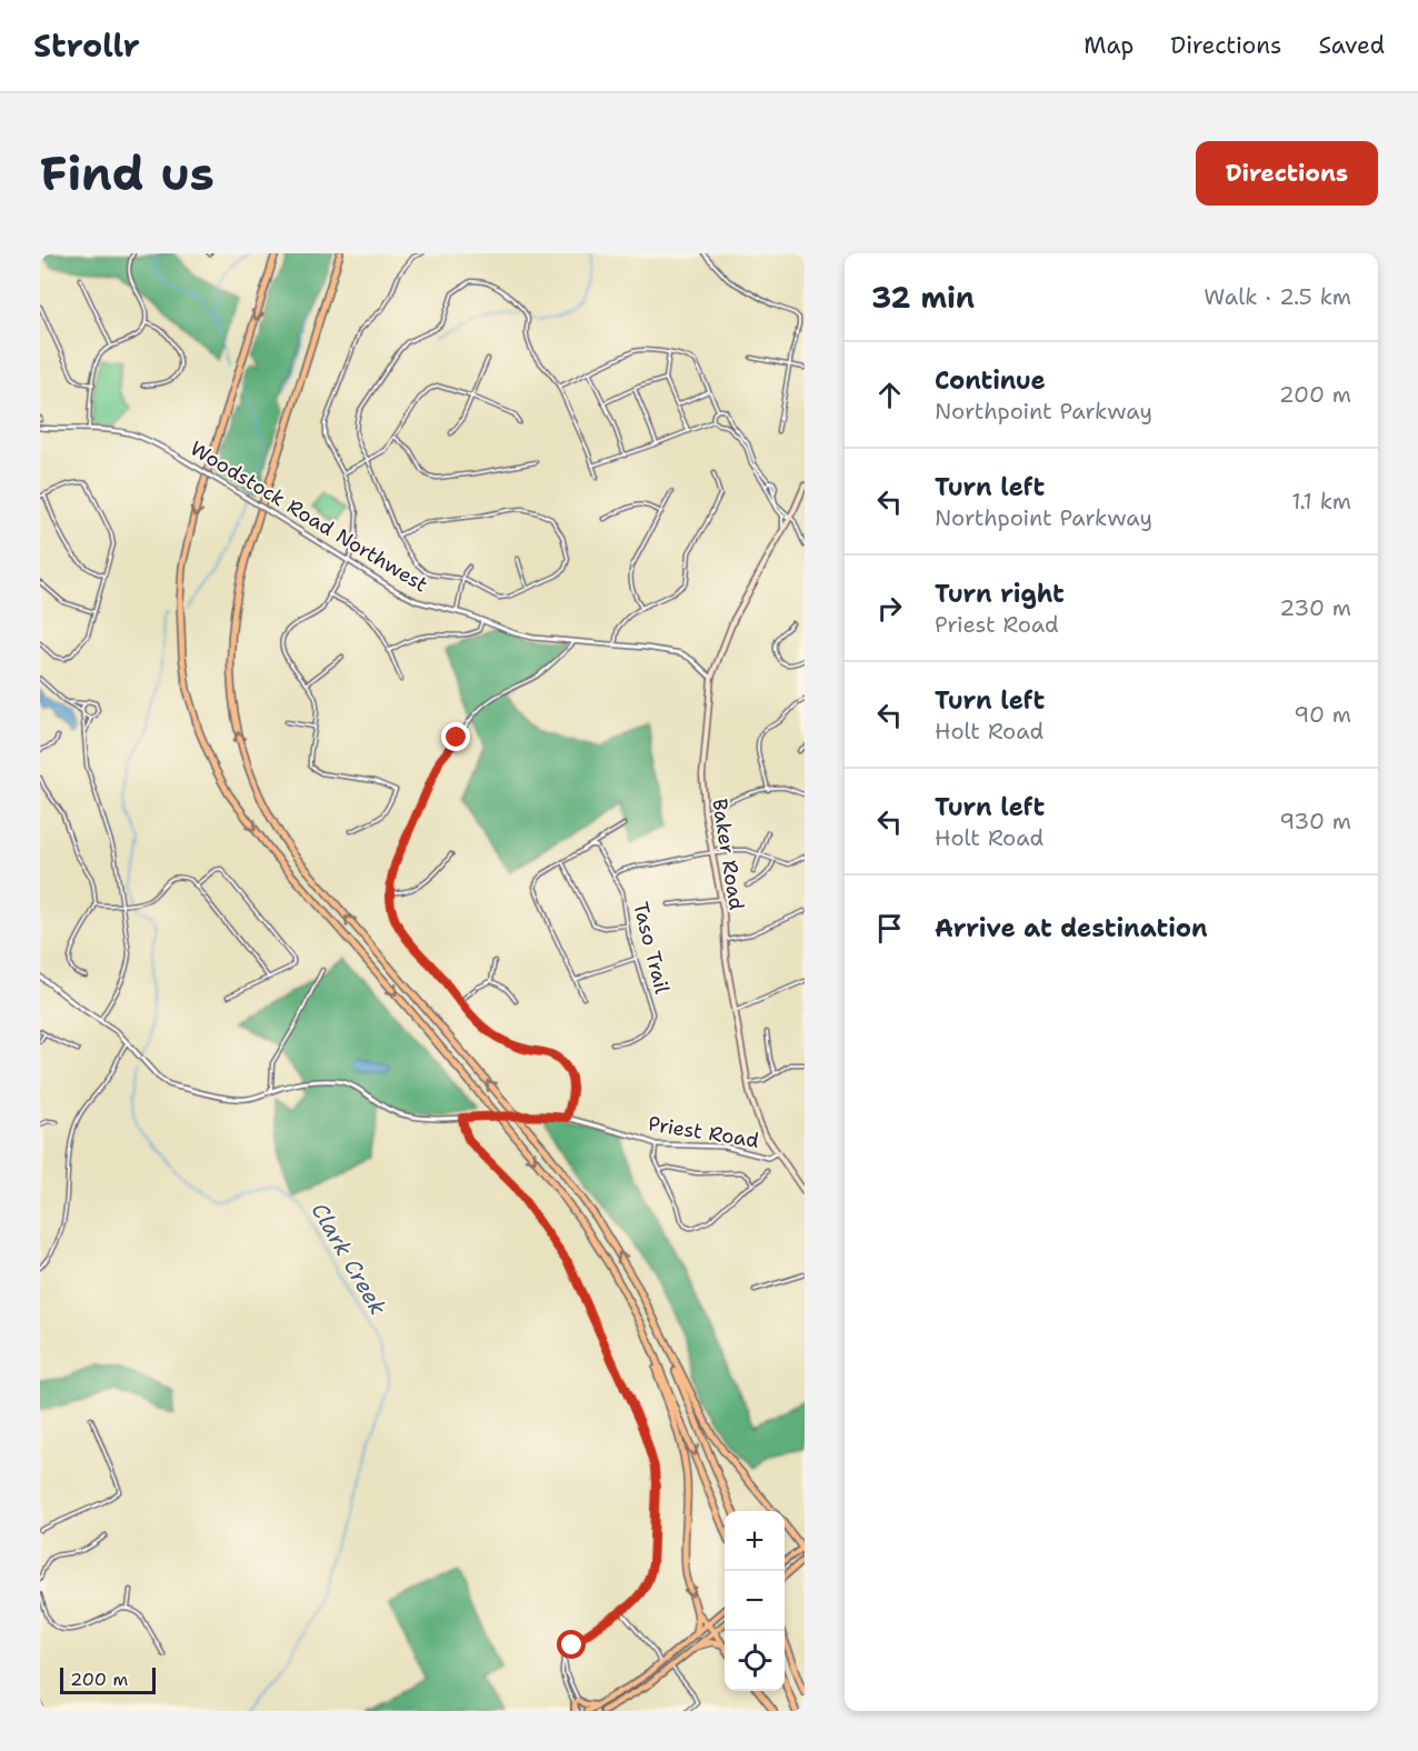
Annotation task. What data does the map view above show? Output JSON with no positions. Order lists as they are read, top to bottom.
{
  "streets": {
    "main road": ["Baker Road"],
    "street": ["Woodstock Road Northwest", "Taso Trail", "Priest Road"]
  },
  "crossings": [
    ["Woodstock Road Northwest", "Baker Road"],
    ["Baker Road", "Priest Road"]
  ],
  "water": ["Clark Creek"],
  "scale_bar": "200 m",
  "page": {
    "header": "Strollr",
    "nav": ["Map", "Directions", "Saved"],
    "buttons": "Directions",
    "title": "Find us",
    "heading": ["32 min", "Walk · 2.5 km"],
    "list": [
      ["Continue", "Northpoint Parkway", "200 m"],
      ["Turn left", "Northpoint Parkway", "1.1 km"],
      ["Turn right", "Priest Road", "230 m"],
      ["Turn left", "Holt Road", "90 m"],
      ["Turn left", "Holt Road", "930 m"],
      "Arrive at destination"
    ],
    "map_buttons": ["+", "−"],
    "scale": "200 m"
  }
}
